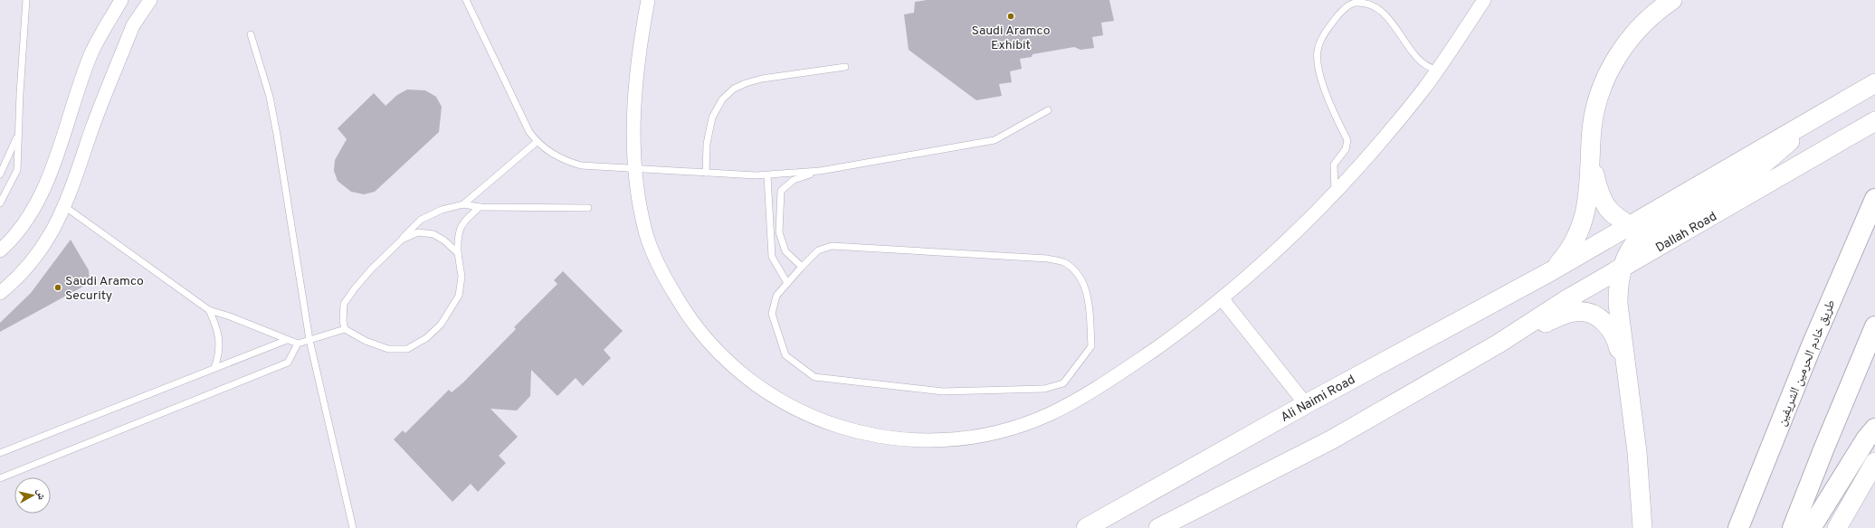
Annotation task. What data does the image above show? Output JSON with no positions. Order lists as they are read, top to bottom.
{
  "streets": {
    "highway": ["طريق خادم الحرمين الشريفين"],
    "main road": ["Dallah Road", "Ali Naimi Road"]
  },
  "places": ["Saudi Aramco Exhibit", "Saudi Aramco Security"],
  "north": "right"
}
